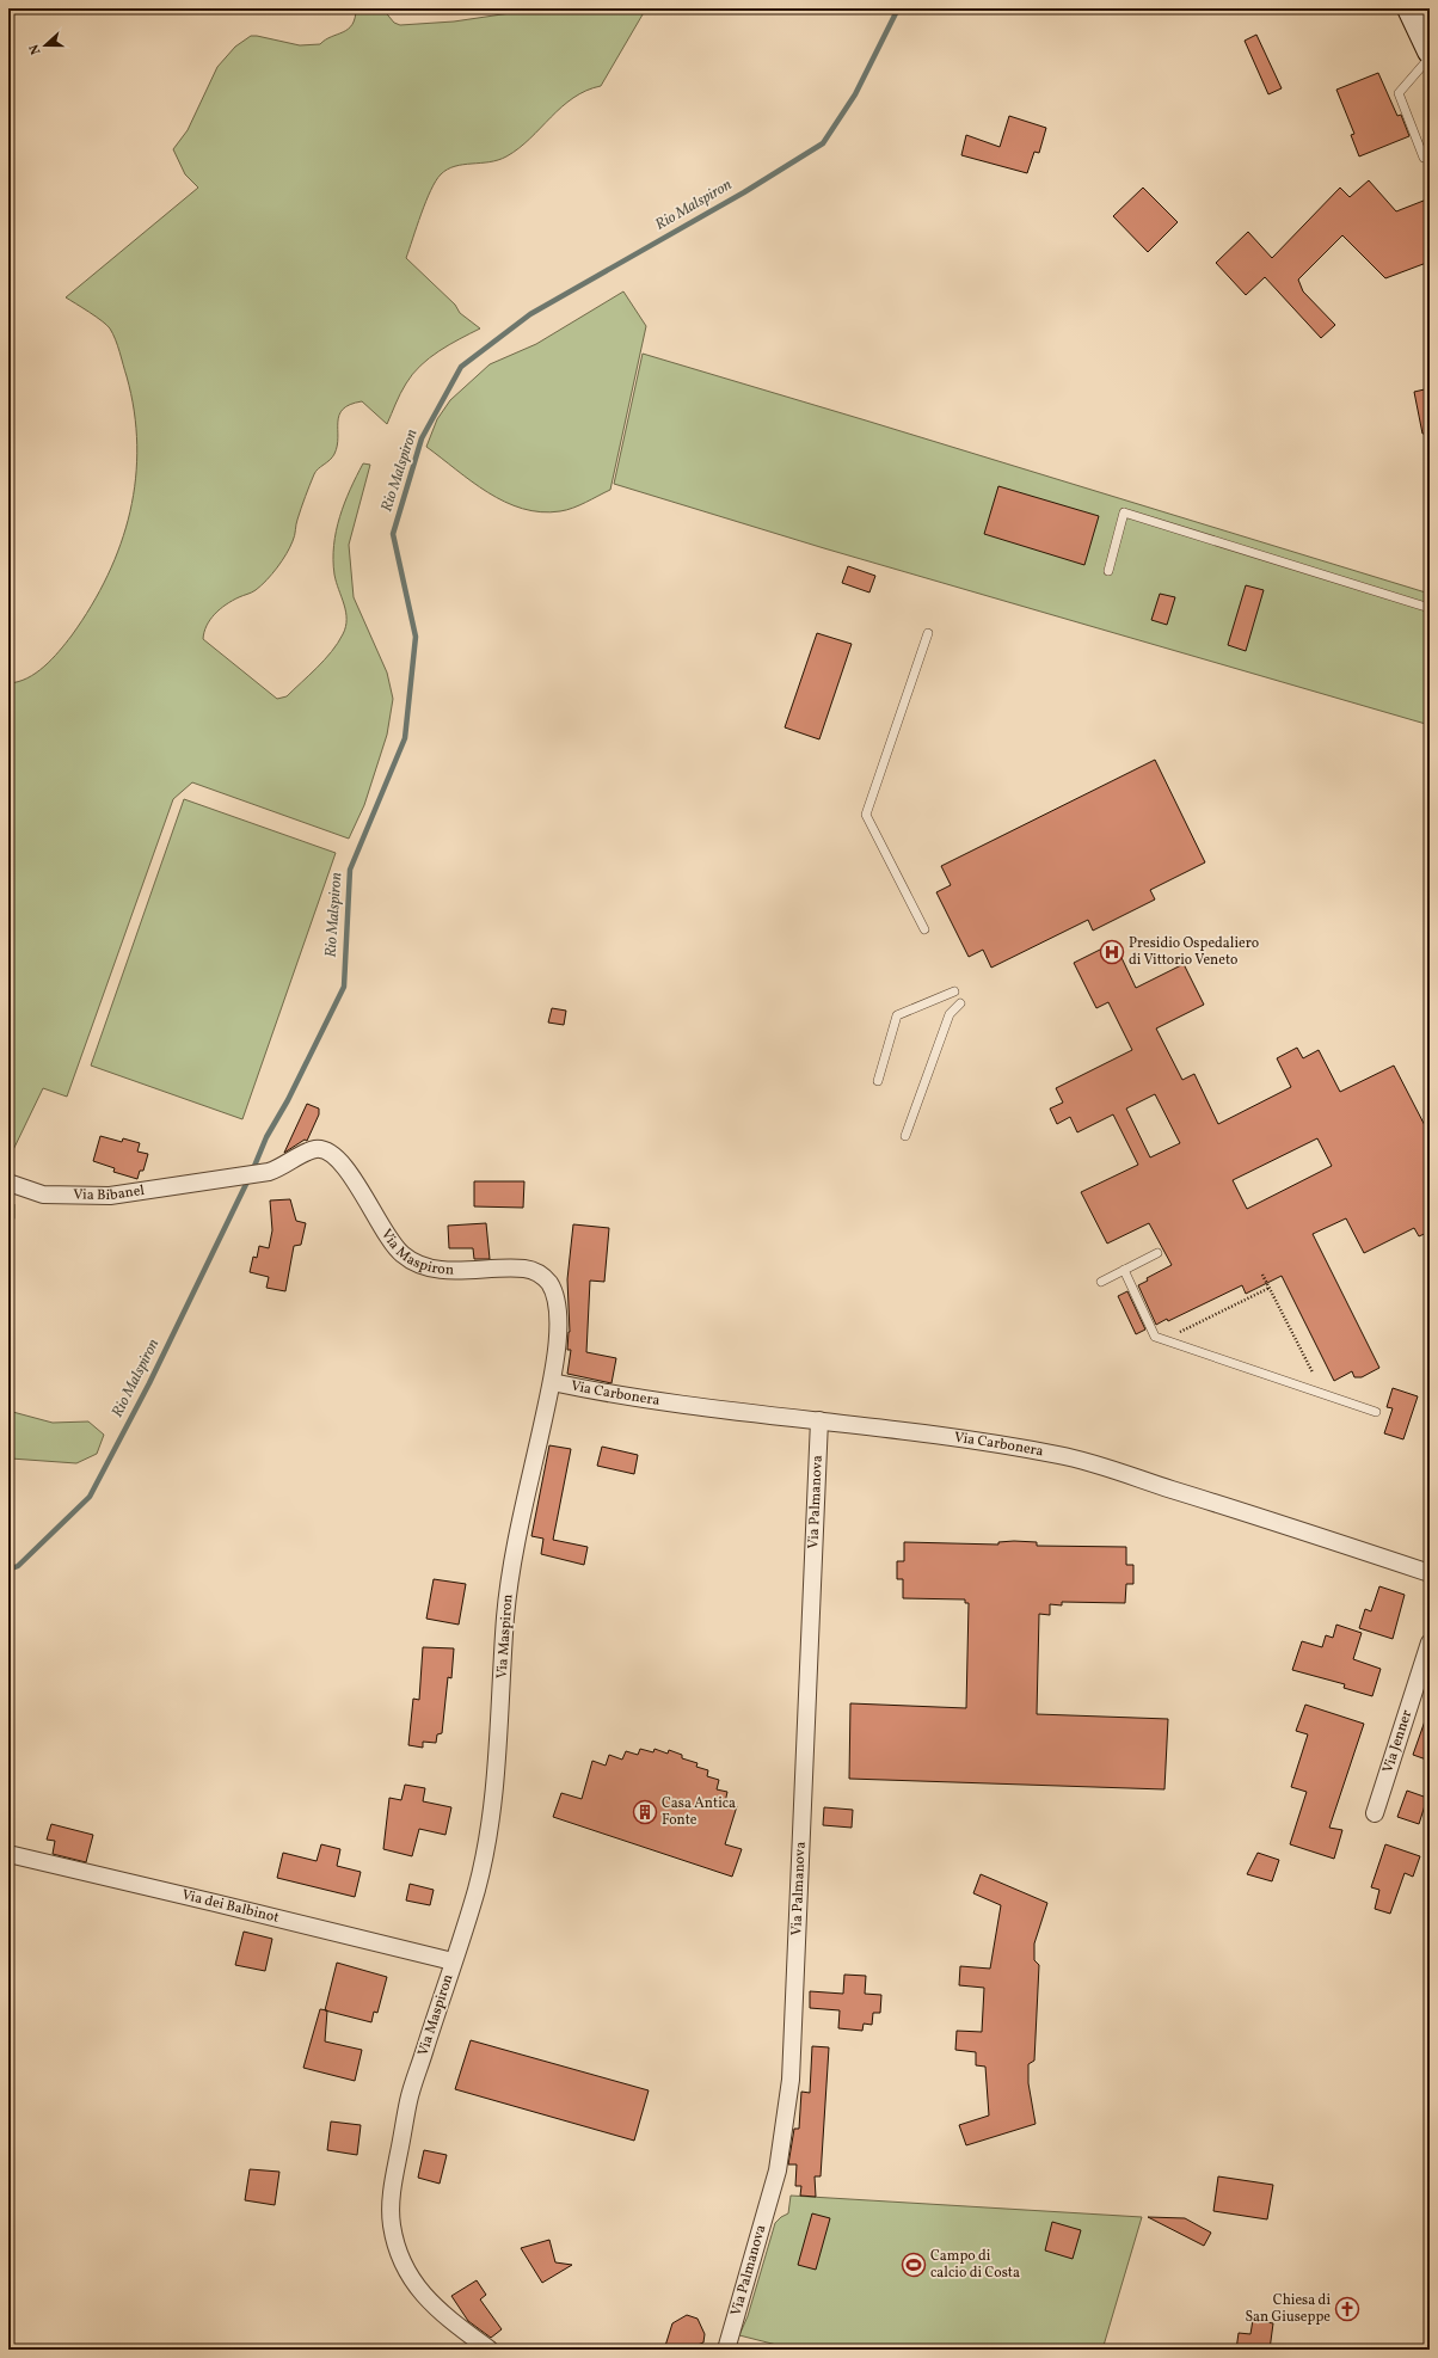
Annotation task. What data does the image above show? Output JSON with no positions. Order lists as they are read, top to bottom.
{
  "streets": {
    "street": [
      "Via Bibanel",
      "Via Maspiron",
      "Via Carbonera",
      "Via Palmanova",
      "Via Jenner",
      "Via dei Balbinot"
    ]
  },
  "crossings": [
    ["Via Bibanel", "Via Maspiron"],
    ["Via Maspiron", "Via Carbonera"],
    ["Via Maspiron", "Via dei Balbinot"],
    ["Via Carbonera", "Via Palmanova"]
  ],
  "water": ["Rio Malspiron"],
  "places": {
    "hospital": ["Presidio Ospedaliero di Vittorio Veneto"],
    "building": ["Casa Antica Fonte"],
    "sports": ["Campo di calcio di Costa"],
    "church": ["Chiesa di San Giuseppe"]
  },
  "north": "left"
}
